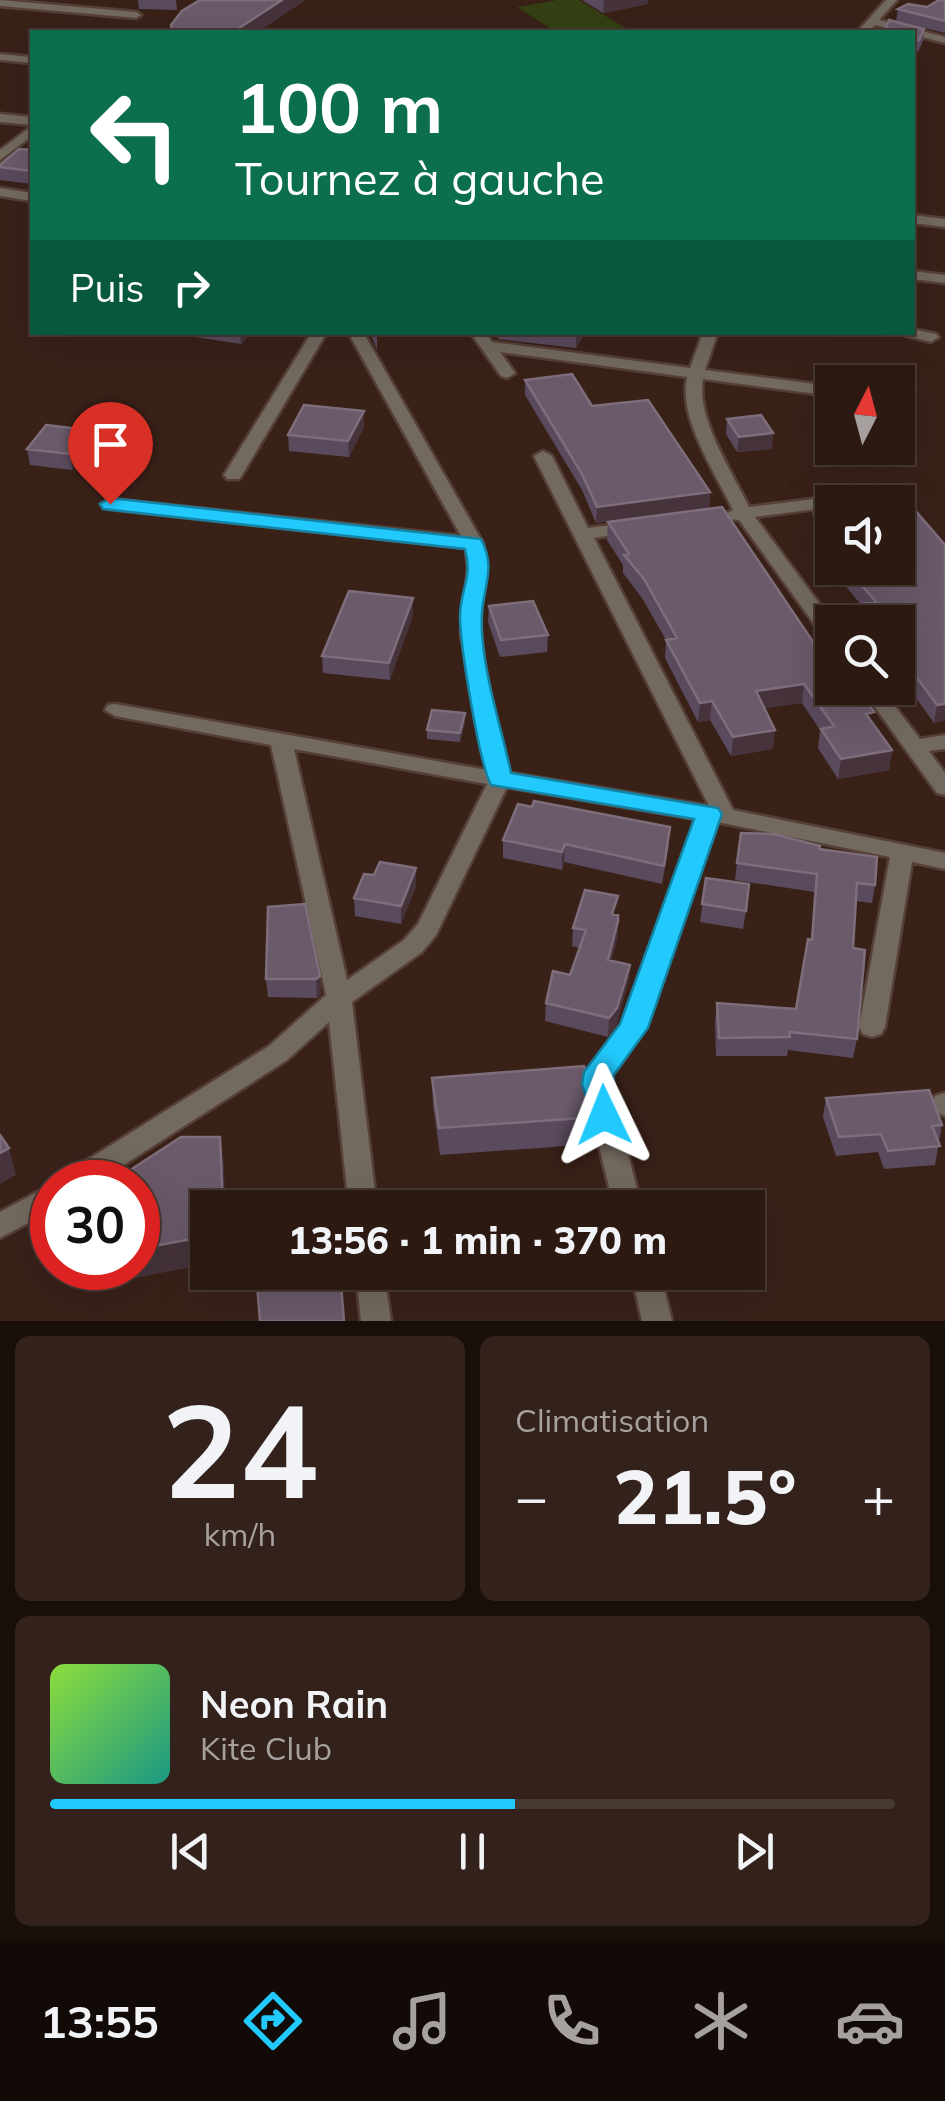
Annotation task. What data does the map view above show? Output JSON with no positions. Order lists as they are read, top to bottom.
{
  "north": "top",
  "page": {
    "turn": ["100 m", "Tournez à gauche"],
    "then": "Puis",
    "limit": "30",
    "trip": "13:56 · 1 min · 370 m",
    "tile": [
      ["24", "km/h"],
      "Climatisation"
    ],
    "heat": ["−", "21.5°", "+"],
    "song": ["Neon Rain", "Kite Club"],
    "tabs": "13:55"
  }
}
